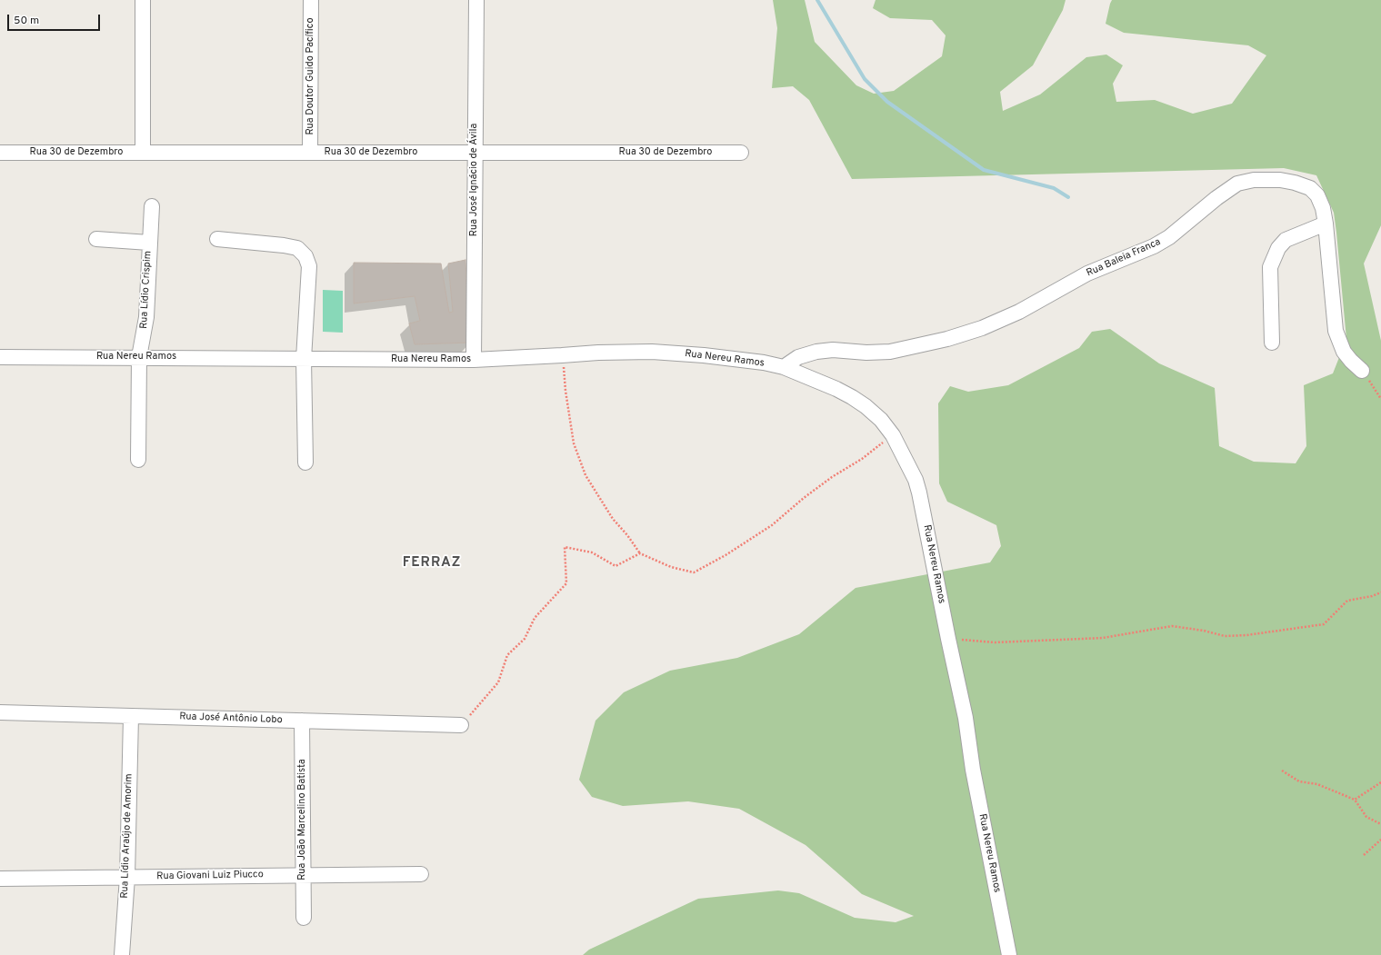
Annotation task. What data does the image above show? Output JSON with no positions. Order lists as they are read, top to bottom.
{
  "streets": {
    "street": [
      "Rua Doutor Guido Pacífico",
      "Rua 30 de Dezembro",
      "Rua José Ignácio de Ávila",
      "Rua Baleia Franca",
      "Rua Lídio Crispim",
      "Rua Nereu Ramos",
      "Rua José Antônio Lobo",
      "Rua João Marcelino Batista",
      "Rua Lídio Araújo de Amorim",
      "Rua Giovani Luiz Piucco"
    ]
  },
  "crossings": [
    ["Rua Doutor Guido Pacífico", "Rua 30 de Dezembro"],
    ["Rua 30 de Dezembro", "Rua José Ignácio de Ávila"],
    ["Rua José Ignácio de Ávila", "Rua Nereu Ramos"],
    ["Rua Baleia Franca", "Rua Nereu Ramos"],
    ["Rua Lídio Crispim", "Rua Nereu Ramos"],
    ["Rua José Antônio Lobo", "Rua João Marcelino Batista"],
    ["Rua José Antônio Lobo", "Rua Lídio Araújo de Amorim"],
    ["Rua João Marcelino Batista", "Rua Giovani Luiz Piucco"],
    ["Rua Lídio Araújo de Amorim", "Rua Giovani Luiz Piucco"]
  ],
  "districts": ["FERRAZ"],
  "scale_bar": "50 m"
}
